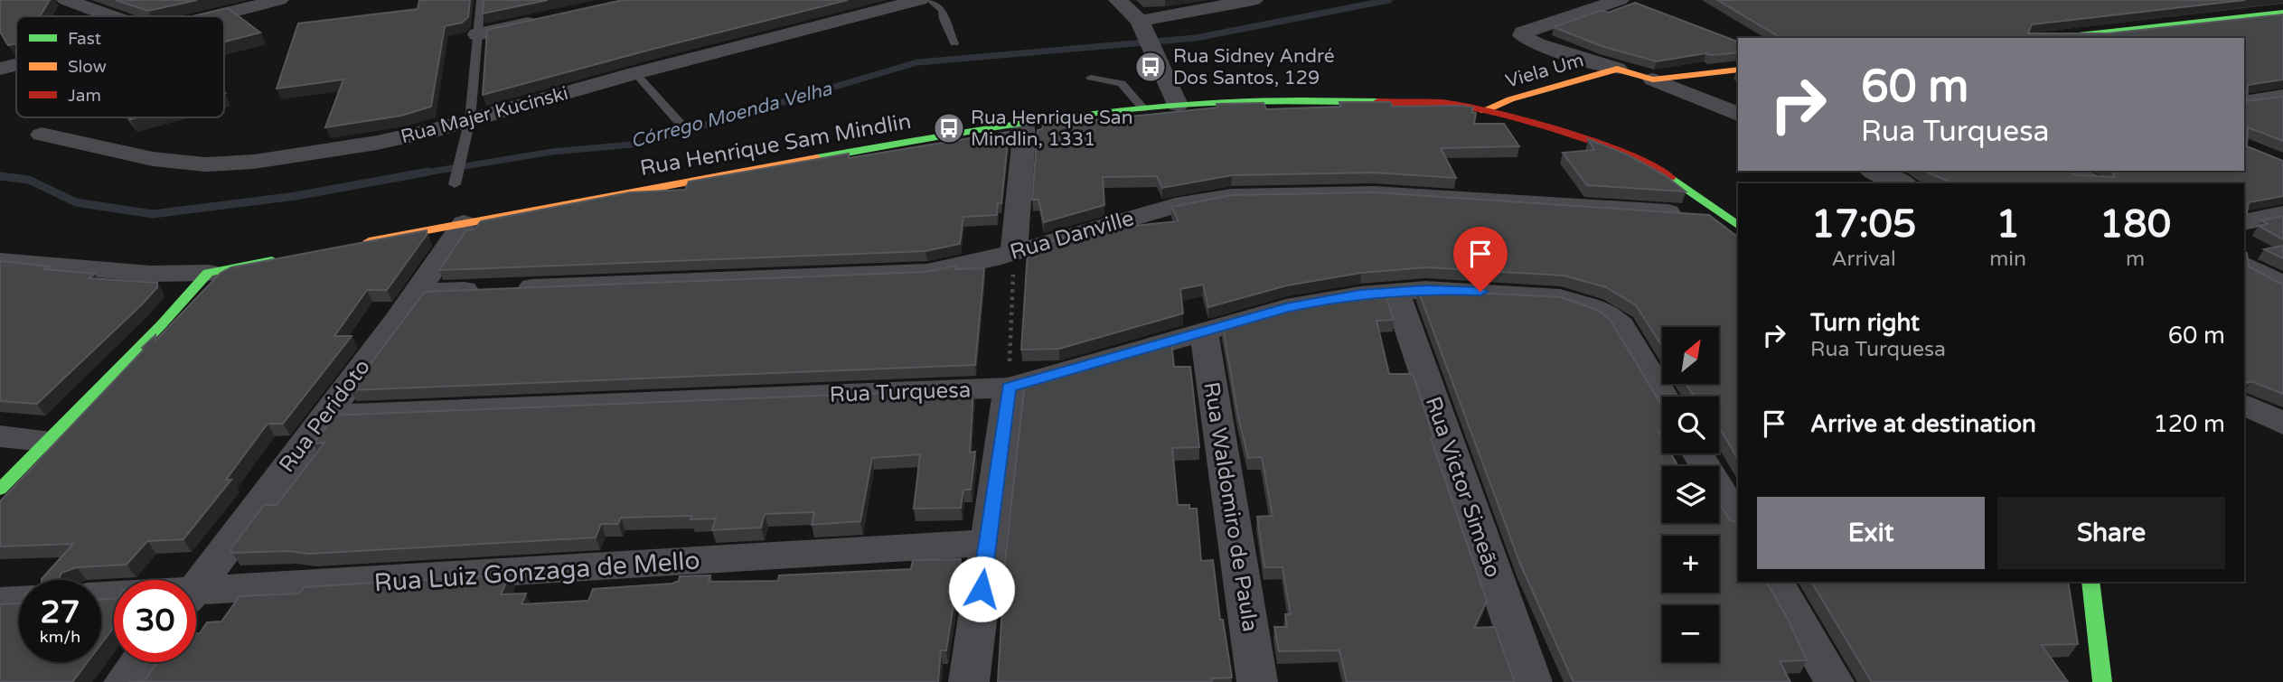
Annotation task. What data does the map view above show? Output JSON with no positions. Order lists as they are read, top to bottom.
{
  "streets": {
    "street": [
      "Viela Um",
      "Rua Majer Kucinski",
      "Rua Henrique Sam Mindlin",
      "Rua Danville",
      "Rua Turquesa",
      "Rua Peridoto",
      "Rua Victor Simeão",
      "Rua Waldomiro de Paula",
      "Rua Luiz Gonzaga de Mello"
    ]
  },
  "crossings": [
    ["Viela Um", "Rua Henrique Sam Mindlin"],
    ["Rua Henrique Sam Mindlin", "Rua Danville"],
    ["Rua Henrique Sam Mindlin", "Rua Peridoto"],
    ["Rua Danville", "Rua Peridoto"],
    ["Rua Turquesa", "Rua Peridoto"],
    ["Rua Turquesa", "Rua Victor Simeão"],
    ["Rua Turquesa", "Rua Waldomiro de Paula"]
  ],
  "water": ["Córrego Moenda Velha"],
  "places": {
    "bus stop": ["Rua Sidney André Dos Santos, 129", "Rua Henrique San Mindlin, 1331"]
  },
  "legend": ["Fast", "Slow", "Jam"],
  "north": "top right",
  "page": {
    "turn": ["60 m", "Rua Turquesa"],
    "eta": [
      "17:05",
      "Arrival",
      "1",
      "min",
      "180",
      "m"
    ],
    "list": [
      {
        "name": "Turn right",
        "note": "Rua Turquesa",
        "value": "60 m"
      },
      {
        "name": "Arrive at destination",
        "value": "120 m"
      }
    ],
    "map_buttons": ["+", "−"],
    "buttons": ["Exit", "Share"],
    "speed": "27 km/h",
    "limit": "30"
  }
}
